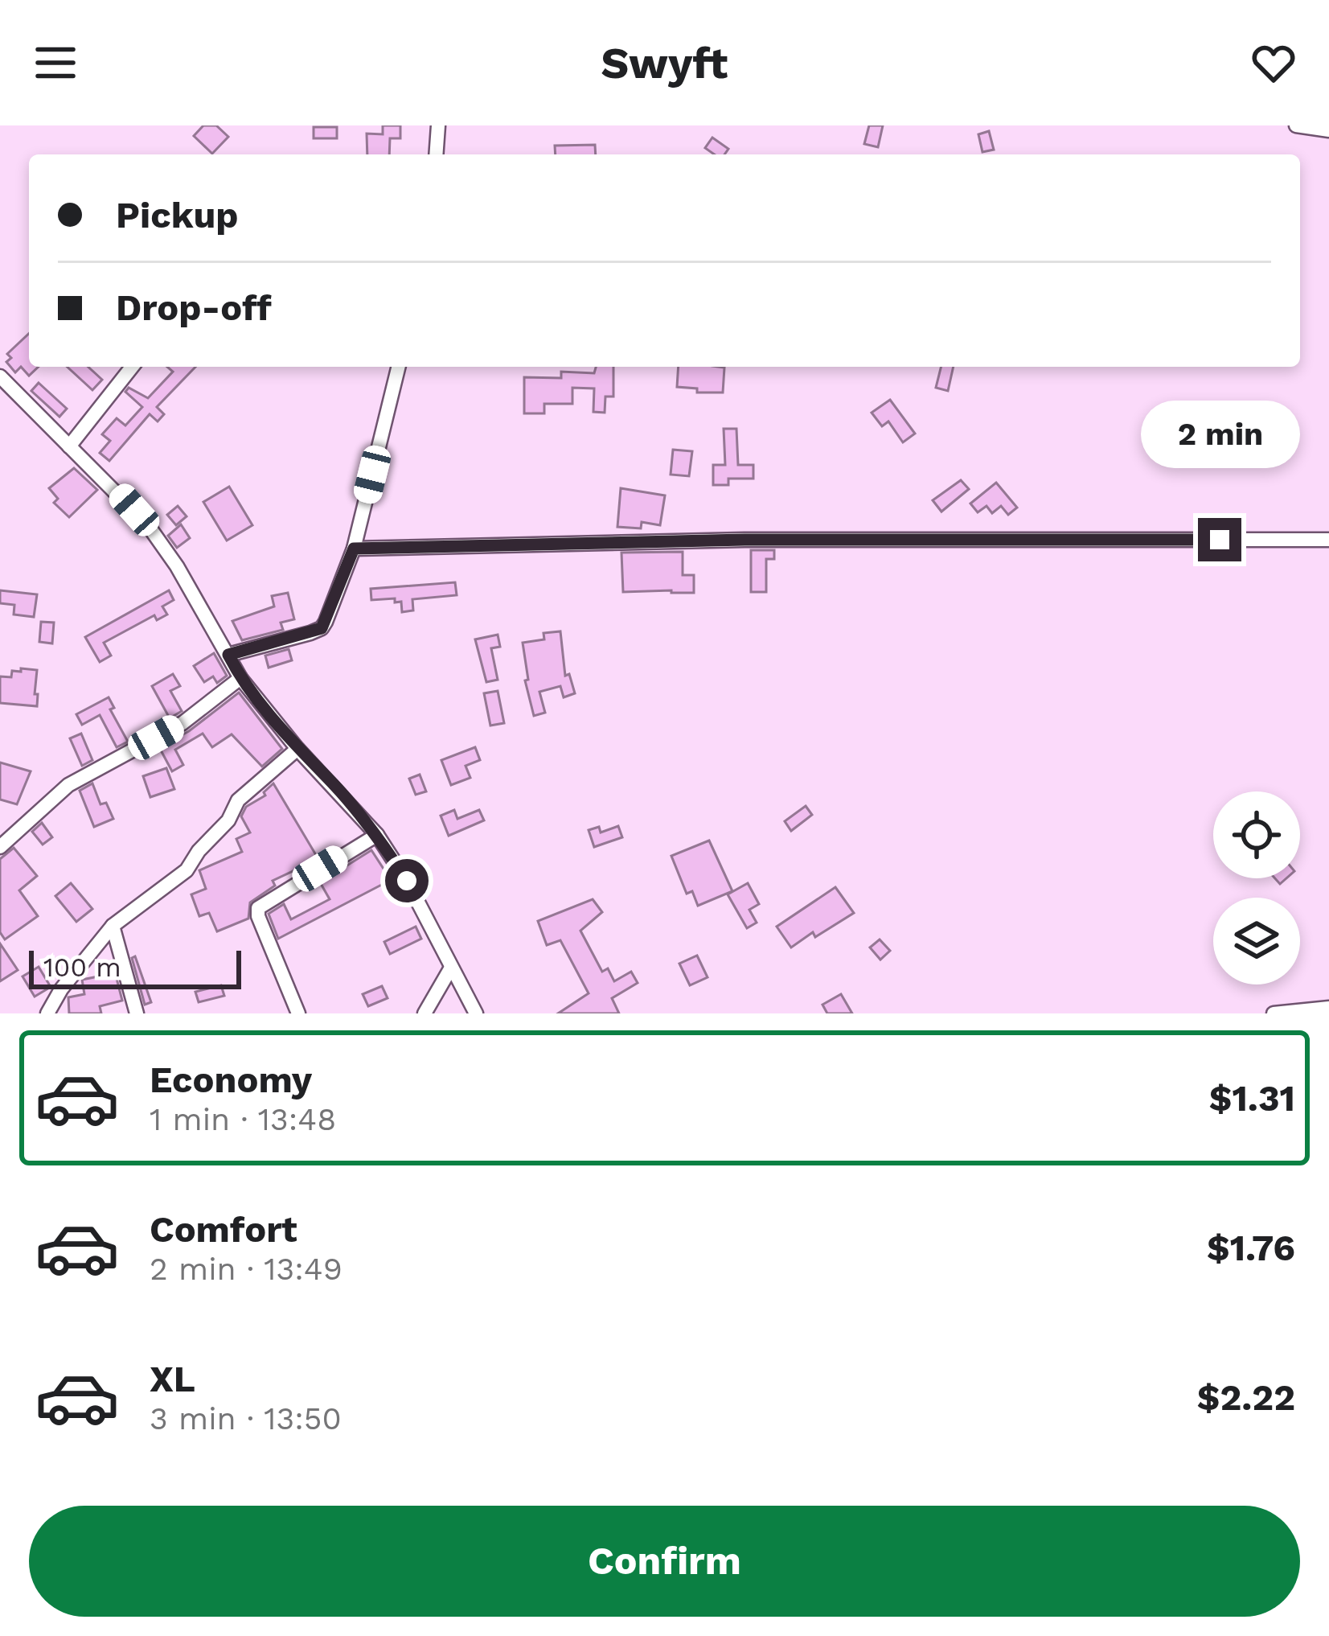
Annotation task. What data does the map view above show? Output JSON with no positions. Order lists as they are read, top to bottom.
{
  "scale_bar": "100 m",
  "page": {
    "header": "Swyft",
    "banner": ["Pickup", "Drop-off"],
    "bubble": "2 min",
    "scale": "100 m",
    "list": [
      {
        "name": "Economy",
        "note": "1 min · 13:48",
        "value": "$1.31"
      },
      {
        "name": "Comfort",
        "note": "2 min · 13:49",
        "value": "$1.76"
      },
      {
        "name": "XL",
        "note": "3 min · 13:50",
        "value": "$2.22"
      }
    ],
    "buttons": "Confirm"
  }
}
